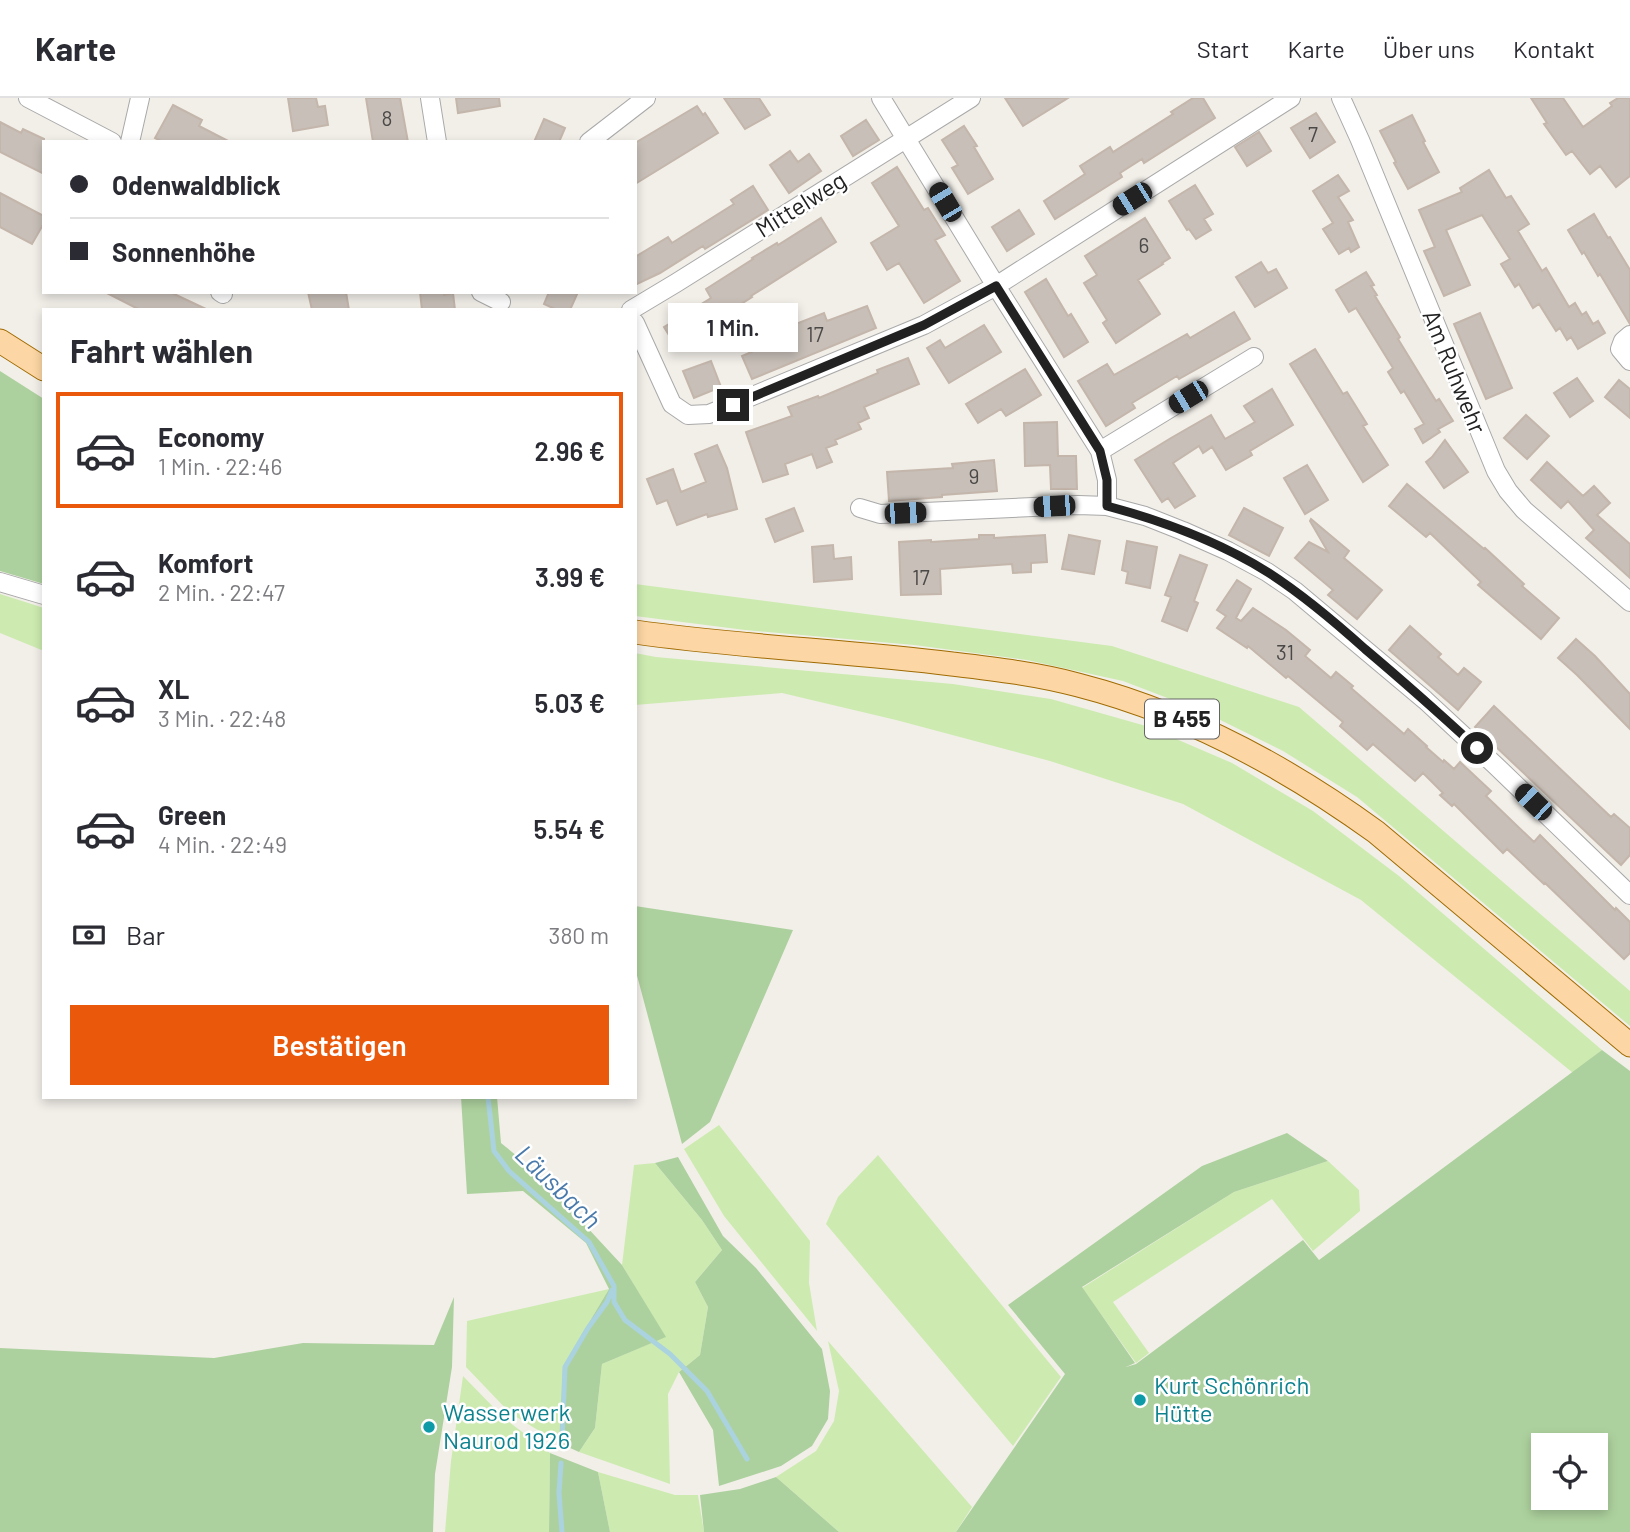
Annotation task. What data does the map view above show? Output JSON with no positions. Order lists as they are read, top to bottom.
{
  "streets": {
    "main road": ["B 455"],
    "street": ["Mittelweg", "Am Ruhwehr"]
  },
  "water": ["Läusbach"],
  "places": ["Kurt Schönrich Hütte", "Wasserwerk Naurod 1926"],
  "house_numbers": [
    "8",
    "7",
    "6",
    "17",
    "9",
    "17",
    "31"
  ],
  "page": {
    "header": "Karte",
    "nav": [
      "Start",
      "Karte",
      "Über uns",
      "Kontakt"
    ],
    "banner": ["Odenwaldblick", "Sonnenhöhe"],
    "bubble": "1 Min.",
    "heading": "Fahrt wählen",
    "list": [
      {
        "name": "Economy",
        "note": "1 Min. · 22:46",
        "value": "2.96 €"
      },
      {
        "name": "Komfort",
        "note": "2 Min. · 22:47",
        "value": "3.99 €"
      },
      {
        "name": "XL",
        "note": "3 Min. · 22:48",
        "value": "5.03 €"
      },
      {
        "name": "Green",
        "note": "4 Min. · 22:49",
        "value": "5.54 €"
      }
    ],
    "pay": ["Bar", "380 m"],
    "buttons": "Bestätigen"
  }
}
